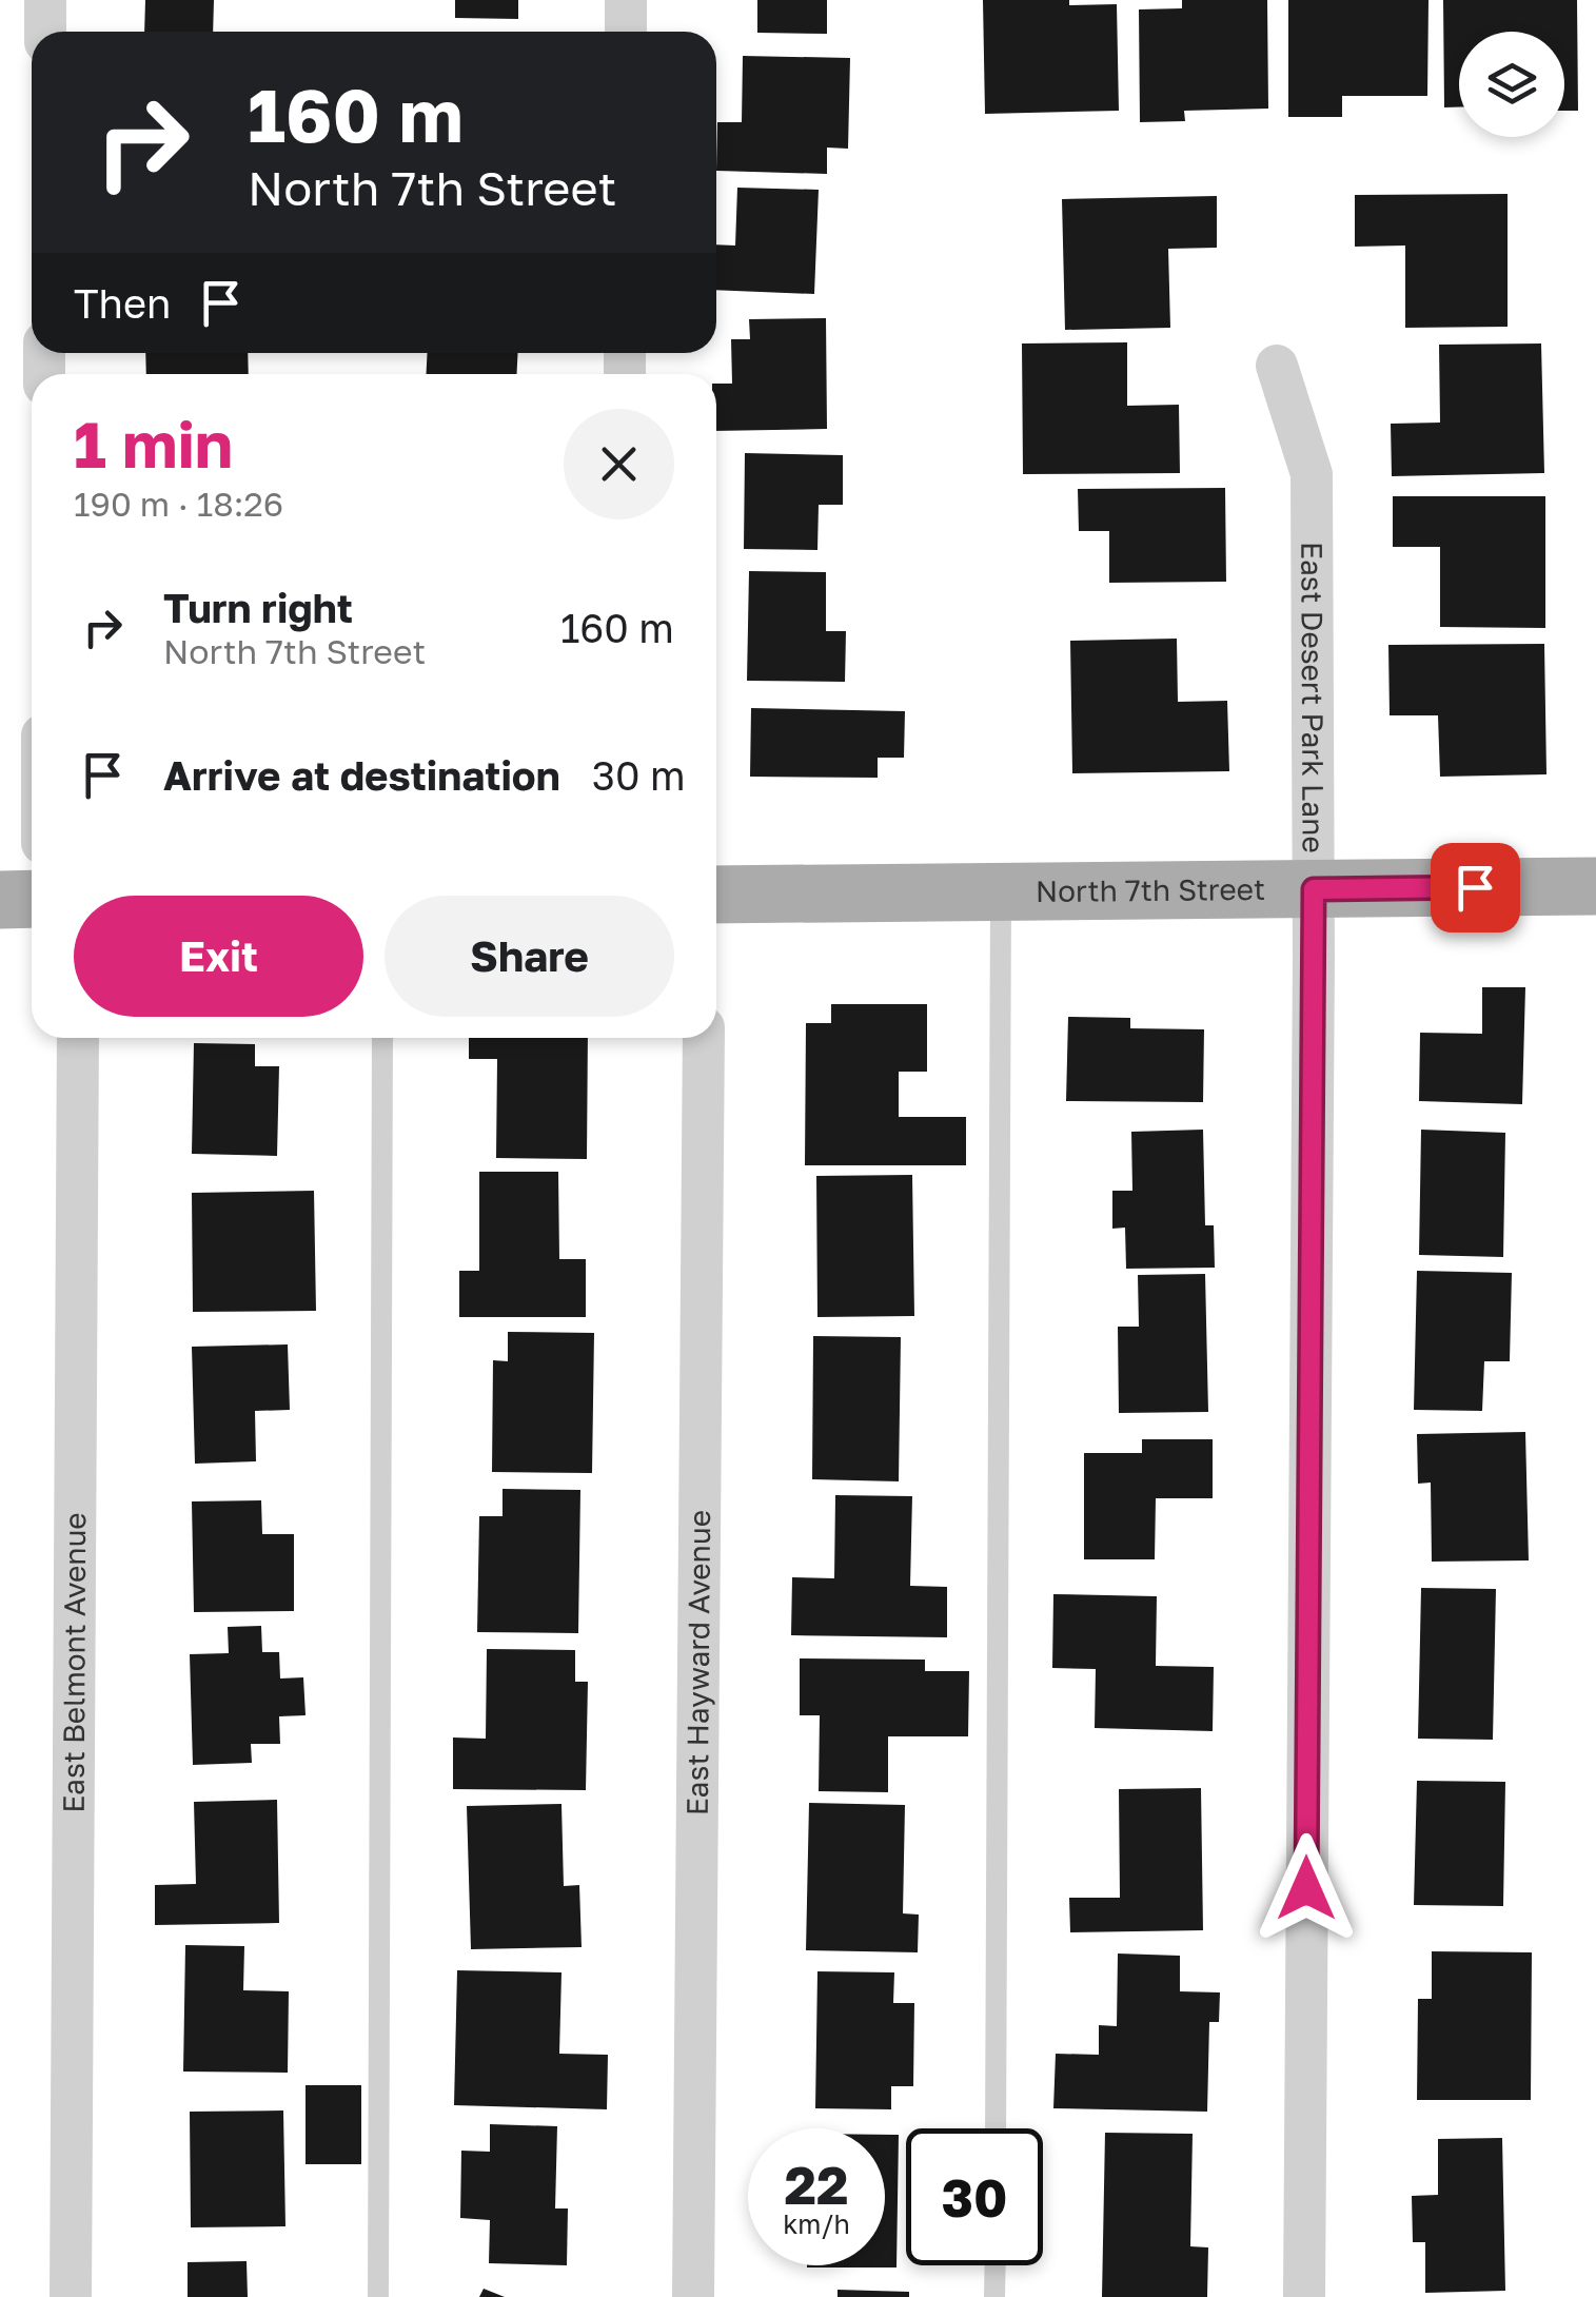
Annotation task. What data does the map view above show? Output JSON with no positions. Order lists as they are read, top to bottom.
{
  "streets": {
    "main road": ["North 7th Street"],
    "street": ["East Desert Park Lane", "East Belmont Avenue", "East Hayward Avenue"]
  },
  "crossings": [
    ["East Desert Park Lane", "North 7th Street"]
  ],
  "page": {
    "turn": ["160 m", "North 7th Street"],
    "then": "Then",
    "heading": ["1 min", "190 m · 18:26"],
    "list": [
      {
        "name": "Turn right",
        "note": "North 7th Street",
        "value": "160 m"
      },
      {
        "name": "Arrive at destination",
        "value": "30 m"
      }
    ],
    "buttons": ["Exit", "Share"],
    "speed": "22 km/h",
    "limit": "30"
  }
}
